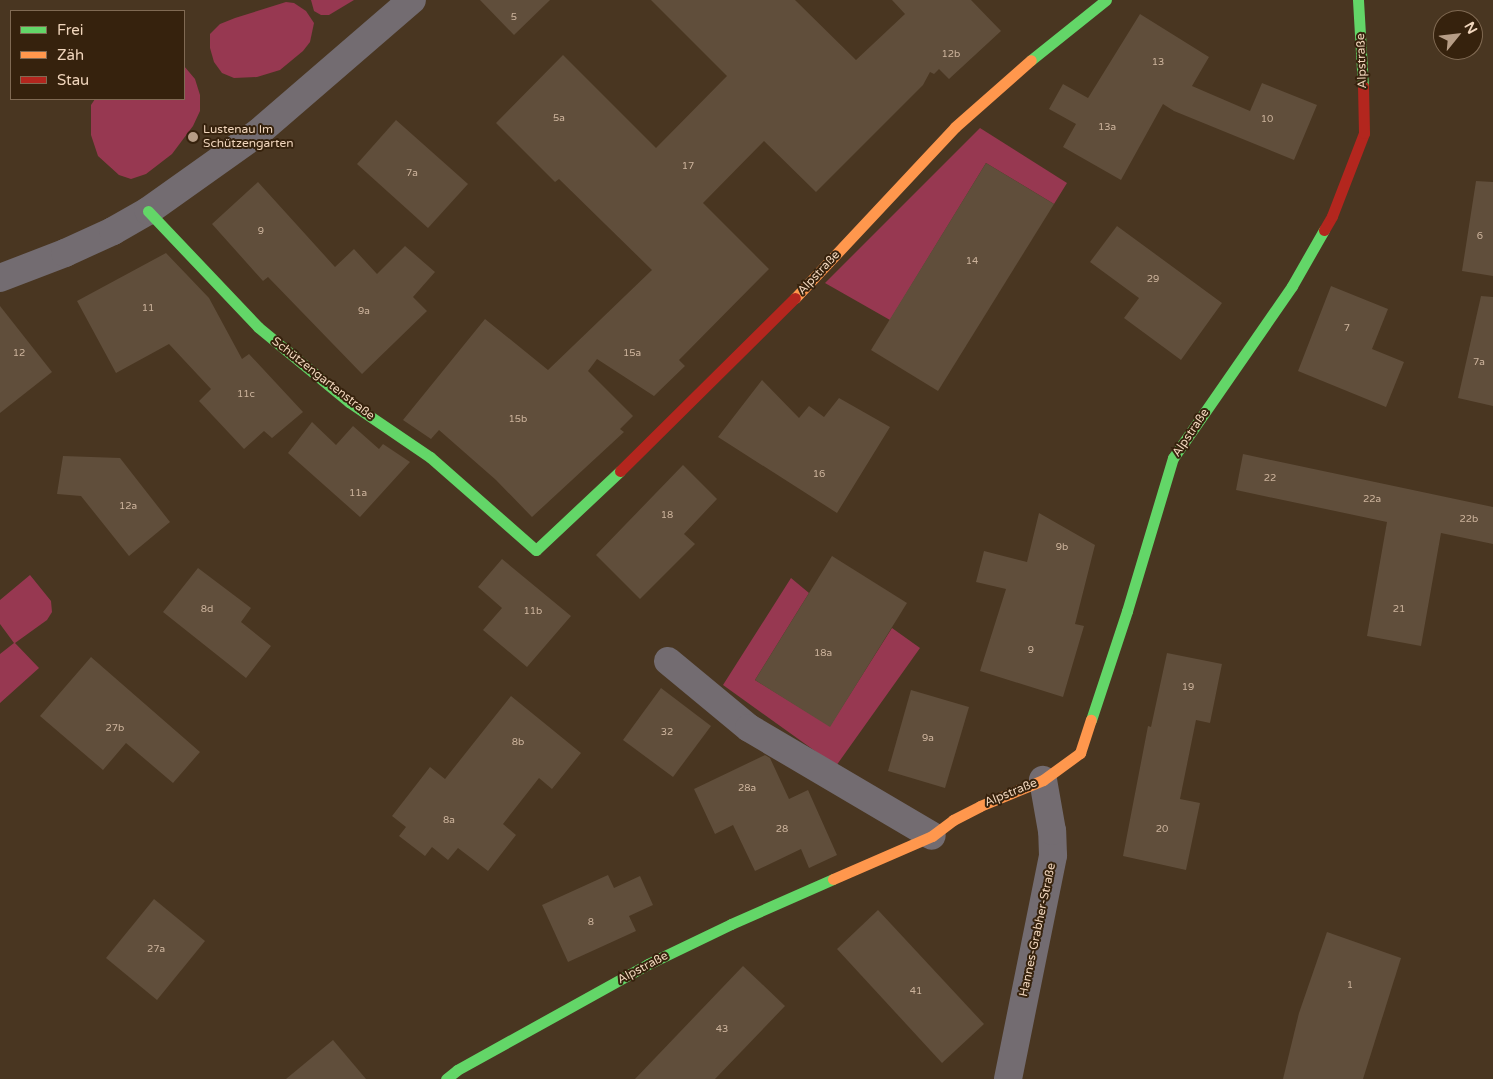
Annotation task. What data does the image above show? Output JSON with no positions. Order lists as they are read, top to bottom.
{
  "streets": {
    "street": ["Alpstraße", "Schützengartenstraße", "Hannes-Grabher-Straße"]
  },
  "crossings": [
    ["Alpstraße", "Schützengartenstraße"],
    ["Alpstraße", "Hannes-Grabher-Straße"]
  ],
  "places": ["Lustenau Im Schützengarten"],
  "house_numbers": [
    "5",
    "12b",
    "13",
    "5a",
    "10",
    "13a",
    "17",
    "7a",
    "9",
    "6",
    "14",
    "29",
    "11",
    "9a",
    "7",
    "12",
    "15a",
    "7a",
    "11c",
    "15b",
    "16",
    "22",
    "11a",
    "22a",
    "12a",
    "18",
    "22b",
    "9b",
    "8d",
    "21",
    "11b",
    "9",
    "18a",
    "19",
    "27b",
    "32",
    "9a",
    "8b",
    "28a",
    "8a",
    "28",
    "20",
    "8",
    "27a",
    "1",
    "41",
    "43"
  ],
  "legend": ["Frei", "Zäh", "Stau"],
  "north": "top right"
}
